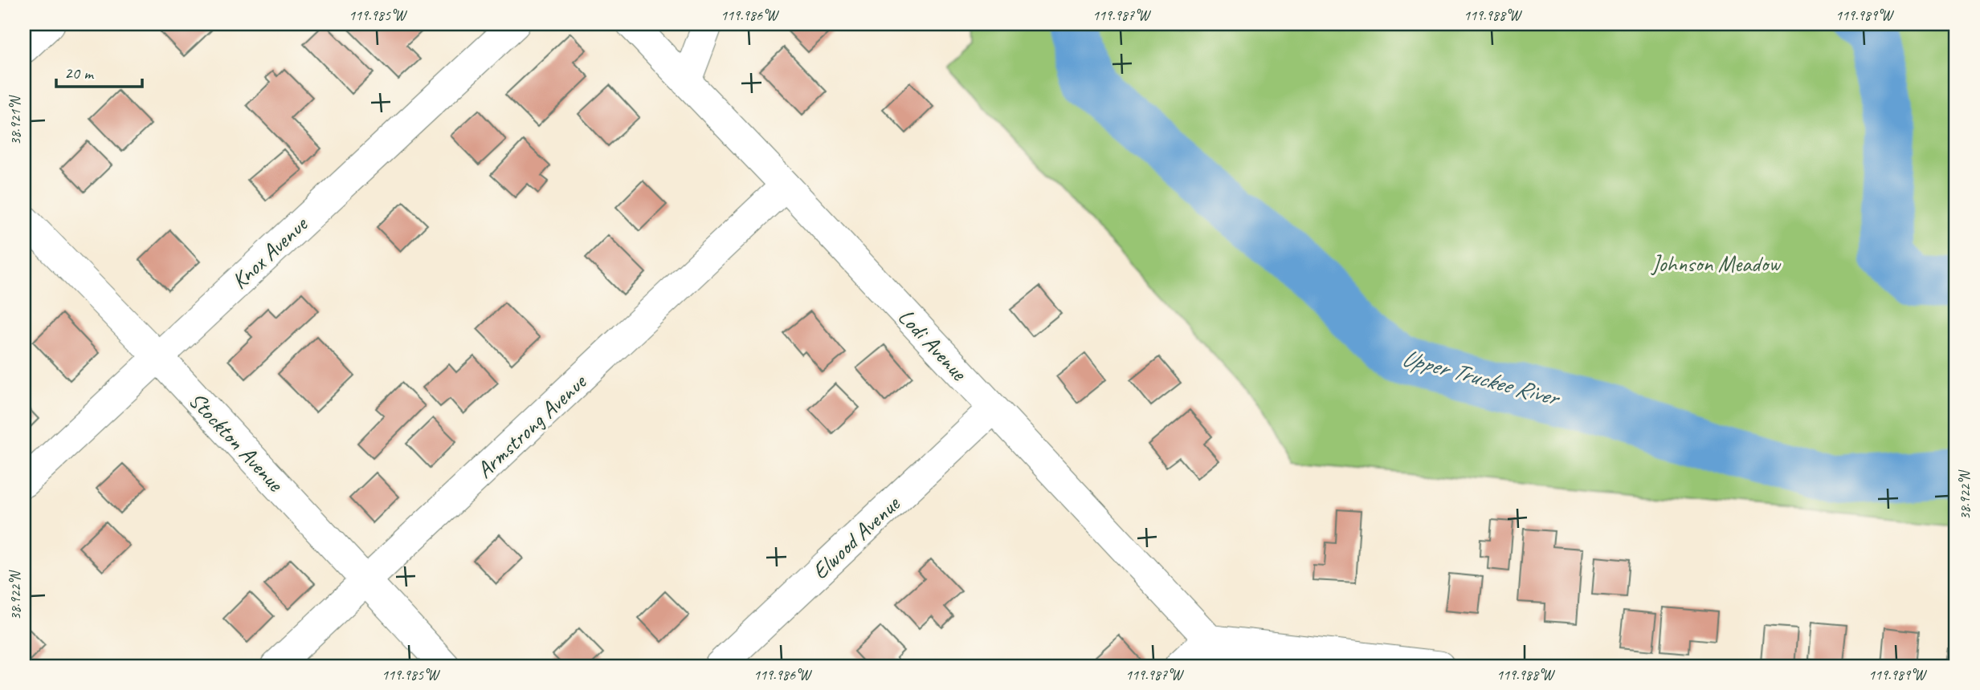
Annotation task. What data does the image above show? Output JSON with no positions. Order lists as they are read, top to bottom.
{
  "streets": {
    "street": [
      "Knox Avenue",
      "Lodi Avenue",
      "Armstrong Avenue",
      "Stockton Avenue",
      "Elwood Avenue"
    ]
  },
  "crossings": [
    ["Knox Avenue", "Stockton Avenue"],
    ["Lodi Avenue", "Armstrong Avenue"],
    ["Lodi Avenue", "Elwood Avenue"],
    ["Armstrong Avenue", "Stockton Avenue"]
  ],
  "water": ["Upper Truckee River"],
  "parks": ["Johnson Meadow"],
  "scale_bar": "20 m",
  "coordinates": [
    "119.985°W",
    "119.986°W",
    "119.987°W",
    "119.988°W",
    "119.989°W",
    "38.921°N",
    "38.922°N"
  ]
}
